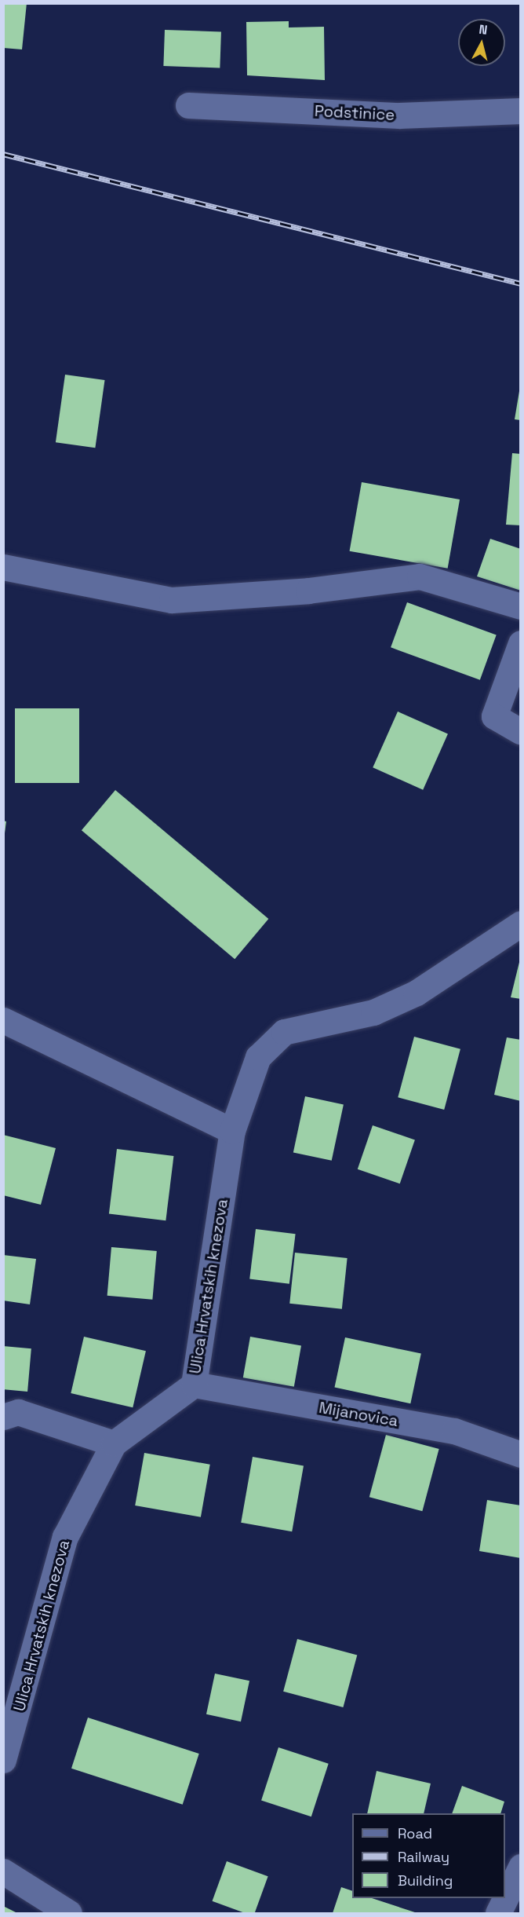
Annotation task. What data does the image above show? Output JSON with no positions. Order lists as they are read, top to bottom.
{
  "streets": {
    "street": ["Podstinice", "Ulica Hrvatskih knezova", "Mijanovica"]
  },
  "crossings": [
    ["Ulica Hrvatskih knezova", "Mijanovica"]
  ],
  "legend": ["Road", "Railway", "Building"],
  "north": "top"
}
